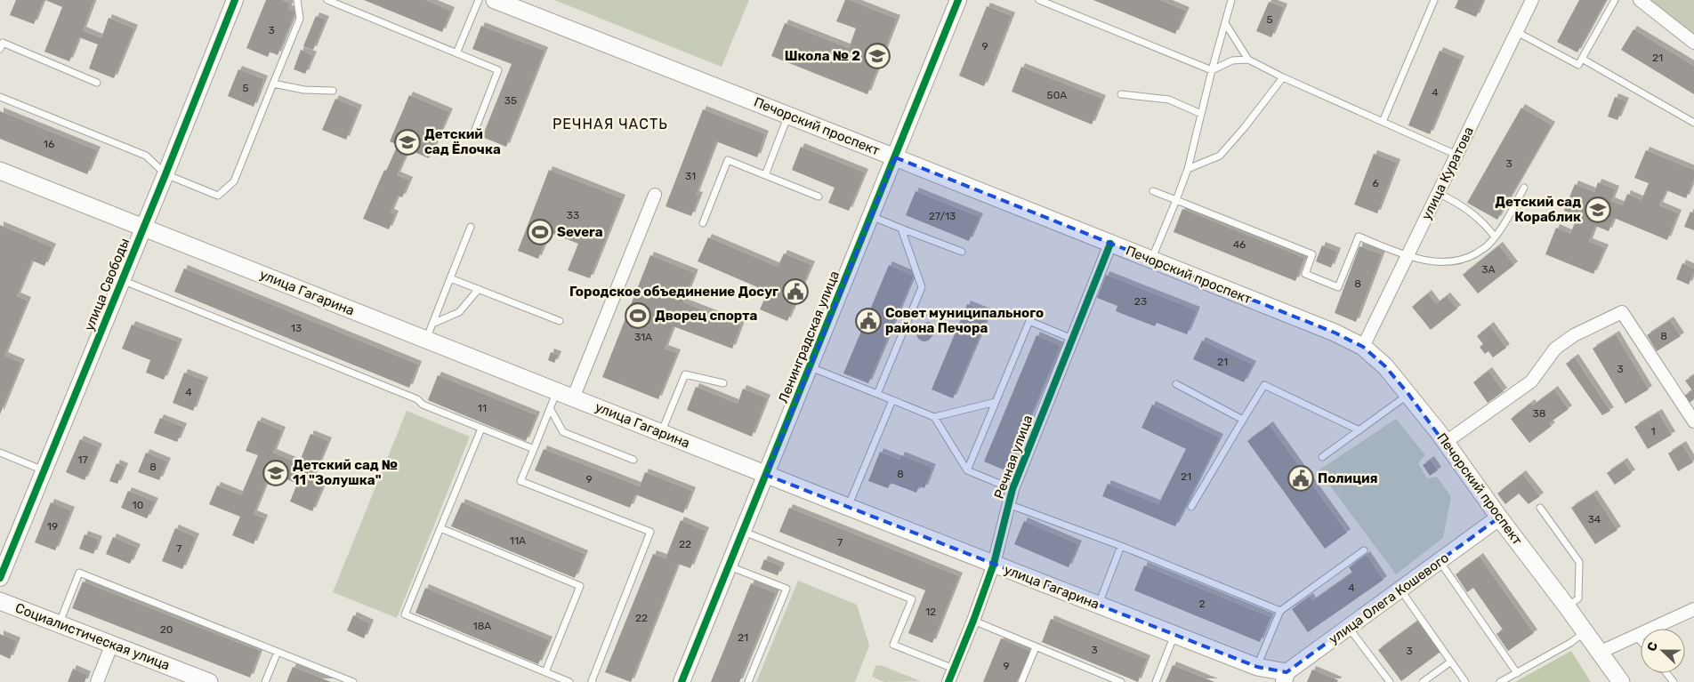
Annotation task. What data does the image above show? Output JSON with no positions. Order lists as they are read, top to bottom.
{
  "streets": {
    "main road": ["Печорский проспект", "улица Гагарина", "Социалистическая улица"],
    "street": [
      "улица Куратова",
      "улица Свободы",
      "Ленинградская улица",
      "Речная улица",
      "улица Олега Кошевого"
    ]
  },
  "crossings": [
    ["Печорский проспект", "улица Куратова"],
    ["Печорский проспект", "Ленинградская улица"],
    ["Печорский проспект", "Речная улица"],
    ["Печорский проспект", "улица Олега Кошевого"],
    ["улица Свободы", "улица Гагарина"],
    ["улица Гагарина", "Ленинградская улица"],
    ["улица Гагарина", "Речная улица"],
    ["улица Гагарина", "улица Олега Кошевого"]
  ],
  "districts": ["РЕЧНАЯ ЧАСТЬ"],
  "places": {
    "school or university": [
      "Школа № 2",
      "Детский сад Ёлочка",
      "Детский сад Кораблик",
      "Детский сад № 11 \"Золушка\""
    ],
    "sports": ["Severa", "Дворец спорта"],
    "public building": ["Городское объединение Досуг", "Совет муниципального района Печора", "Полиция"]
  },
  "house_numbers": [
    "5",
    "3",
    "9",
    "21",
    "5",
    "4",
    "50А",
    "35",
    "16",
    "3",
    "31",
    "6",
    "33",
    "27/13",
    "46",
    "3А",
    "8",
    "23",
    "13",
    "8",
    "31А",
    "21",
    "3",
    "4",
    "11",
    "38",
    "1",
    "17",
    "8",
    "8",
    "21",
    "9",
    "10",
    "34",
    "19",
    "11А",
    "7",
    "22",
    "7",
    "4",
    "2",
    "12",
    "22",
    "18А",
    "20",
    "21",
    "3",
    "3",
    "9"
  ],
  "north": "left"
}
